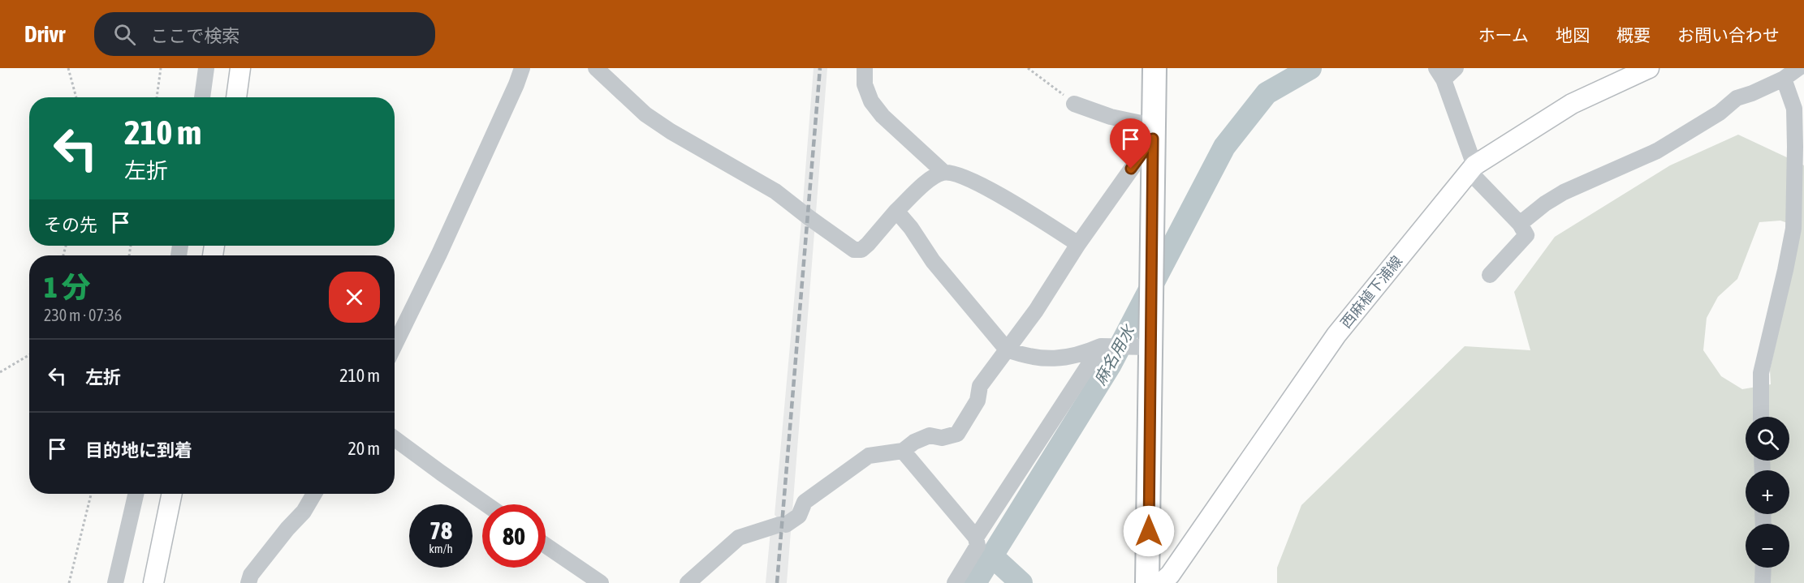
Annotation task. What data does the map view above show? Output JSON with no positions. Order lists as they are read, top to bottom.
{
  "streets": {
    "main road": ["西麻植下浦線"]
  },
  "water": ["麻名用水"],
  "page": {
    "header": "Drivr",
    "search": "ここで検索",
    "nav": [
      "ホーム",
      "地図",
      "概要",
      "お問い合わせ"
    ],
    "turn": ["210 m", "左折"],
    "then": "その先",
    "heading": ["1 分", "230 m · 07:36"],
    "list": [
      {
        "name": "左折",
        "value": "210 m"
      },
      {
        "name": "目的地に到着",
        "value": "20 m"
      }
    ],
    "map_buttons": ["+", "−"],
    "speed": "78 km/h",
    "limit": "80"
  }
}
